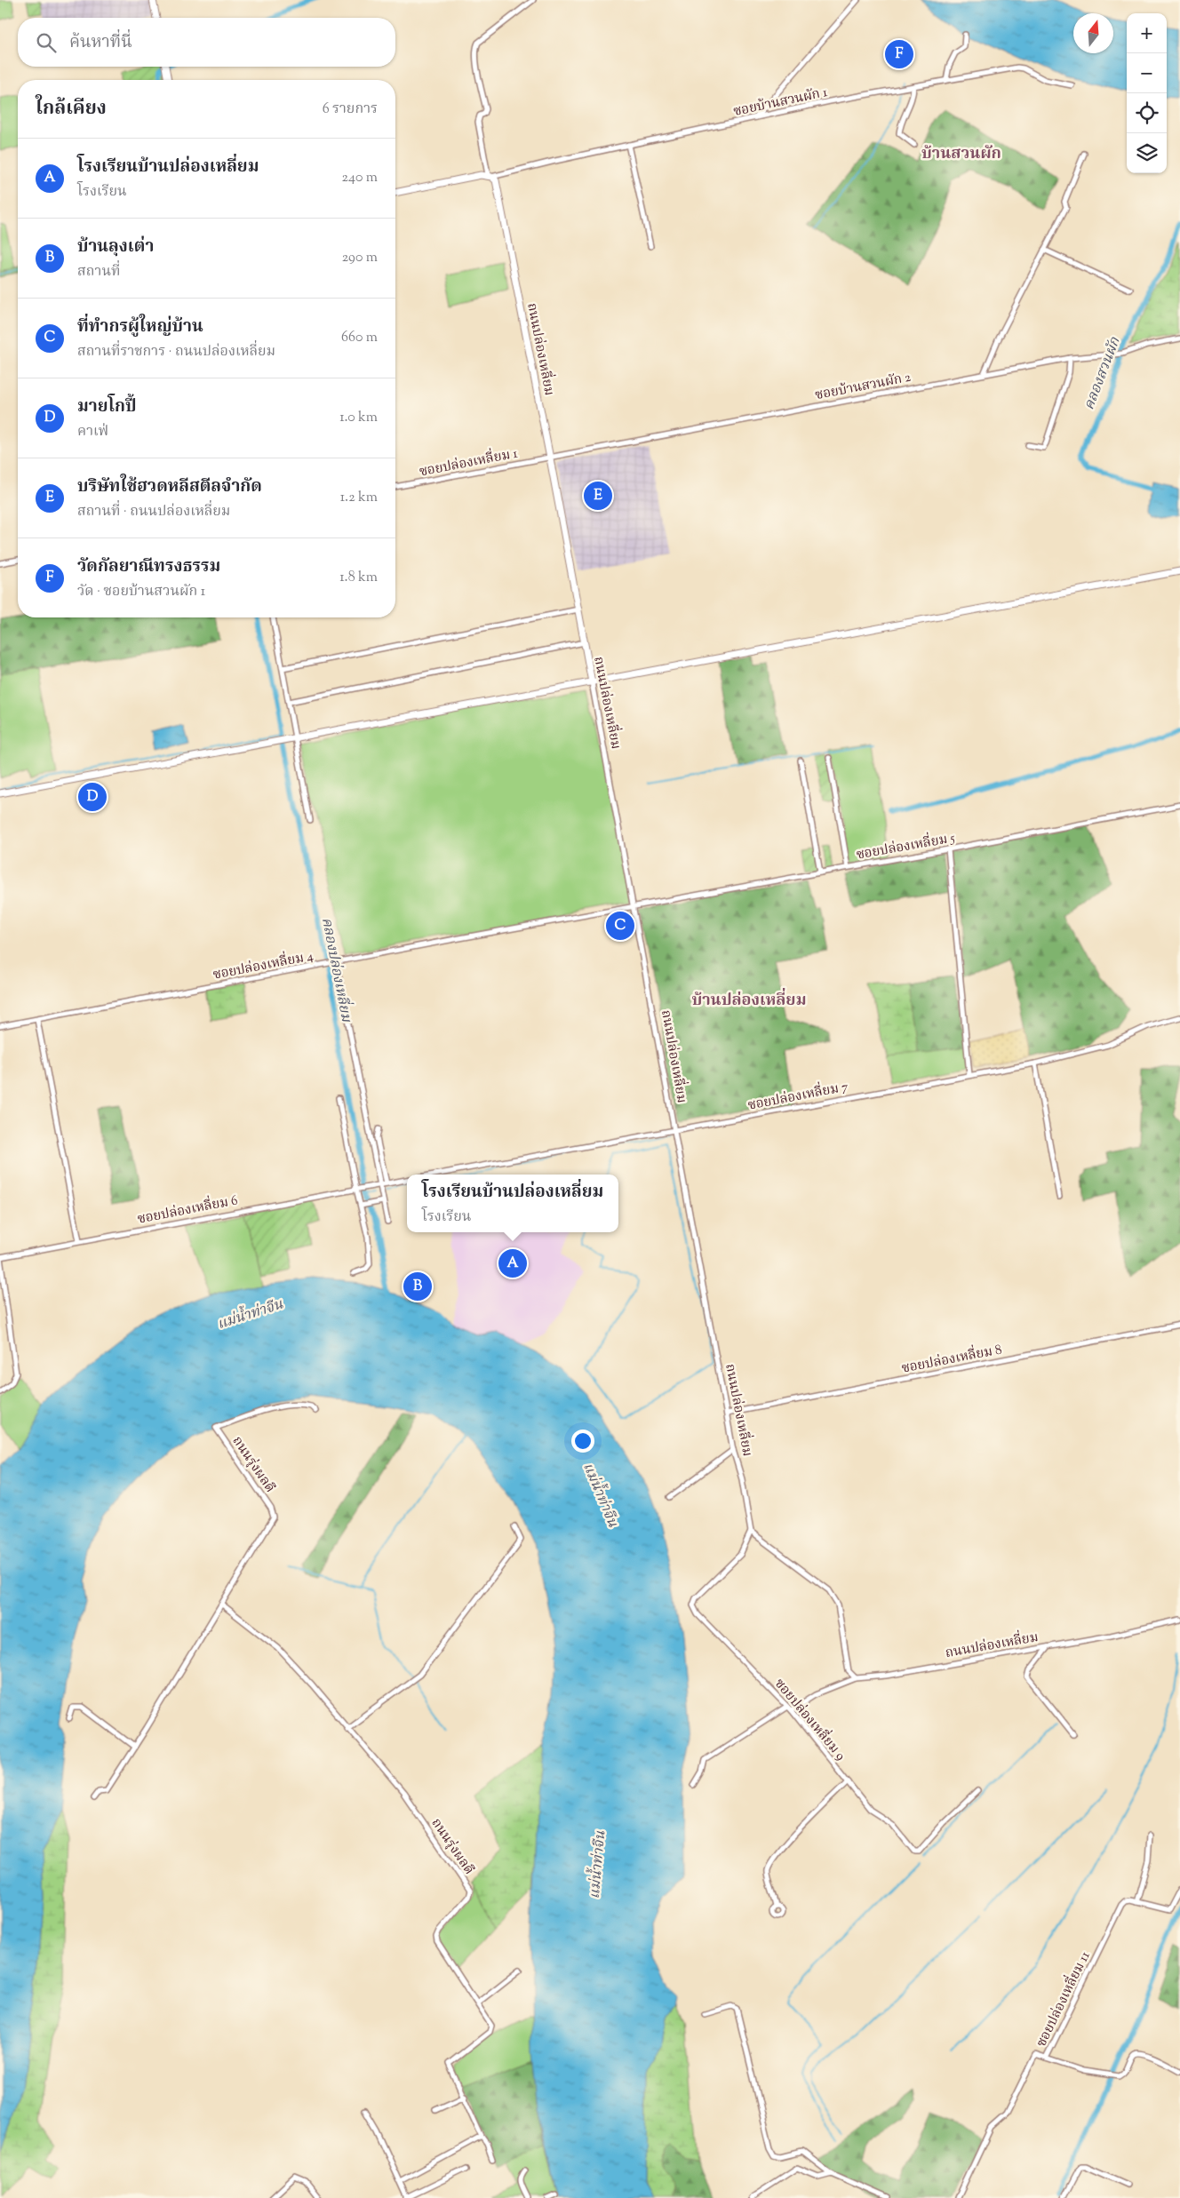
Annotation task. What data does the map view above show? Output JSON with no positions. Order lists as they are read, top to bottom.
{
  "streets": {
    "street": [
      "ซอยบ้านสวนผัก 1",
      "ถนนปล่องเหลี่ยม",
      "ซอยบ้านสวนผัก 2",
      "ซอยปล่องเหลี่ยม 1",
      "ซอยปล่องเหลี่ยม 5",
      "ซอยปล่องเหลี่ยม 4",
      "ซอยปล่องเหลี่ยม 7",
      "ซอยปล่องเหลี่ยม 6",
      "ซอยปล่องเหลี่ยม 8",
      "ถนนรุ่งผลดี",
      "ซอยปล่องเหลี่ยม 9",
      "ซอยปล่องเหลี่ยม 11"
    ]
  },
  "crossings": [
    ["ซอยบ้านสวนผัก 1", "ถนนปล่องเหลี่ยม"],
    ["ถนนปล่องเหลี่ยม", "ซอยบ้านสวนผัก 2"],
    ["ถนนปล่องเหลี่ยม", "ซอยปล่องเหลี่ยม 1"],
    ["ถนนปล่องเหลี่ยม", "ซอยปล่องเหลี่ยม 5"],
    ["ถนนปล่องเหลี่ยม", "ซอยปล่องเหลี่ยม 4"],
    ["ถนนปล่องเหลี่ยม", "ซอยปล่องเหลี่ยม 7"],
    ["ถนนปล่องเหลี่ยม", "ซอยปล่องเหลี่ยม 8"],
    ["ถนนปล่องเหลี่ยม", "ซอยปล่องเหลี่ยม 9"],
    ["ซอยบ้านสวนผัก 2", "ซอยปล่องเหลี่ยม 1"],
    ["ซอยปล่องเหลี่ยม 5", "ซอยปล่องเหลี่ยม 4"]
  ],
  "districts": ["บ้านสวนผัก", "บ้านปล่องเหลี่ยม"],
  "water": ["คลองสวนผัก", "คลองปล่องเหลี่ยม", "แม่น้ำท่าจีน"],
  "north": "top",
  "page": {
    "map_buttons": ["+", "−"],
    "search": "ค้นหาที่นี่",
    "pins": [
      "F",
      "E",
      "D",
      "C",
      "A",
      "B"
    ],
    "heading": ["ใกล้เคียง", "6 รายการ"],
    "list": [
      {
        "mark": "A",
        "name": "โรงเรียนบ้านปล่องเหลี่ยม",
        "note": "โรงเรียน",
        "value": "240 m"
      },
      {
        "mark": "B",
        "name": "บ้านลุงเต่า",
        "note": "สถานที่",
        "value": "290 m"
      },
      {
        "mark": "C",
        "name": "ที่ทำกรผู้ใหญ่บ้าน",
        "note": "สถานที่ราชการ · ถนนปล่องเหลี่ยม",
        "value": "660 m"
      },
      {
        "mark": "D",
        "name": "มายโกปี้",
        "note": "คาเฟ่",
        "value": "1.0 km"
      },
      {
        "mark": "E",
        "name": "บริษัทใช้ฮวดหลีสตีลจำกัด",
        "note": "สถานที่ · ถนนปล่องเหลี่ยม",
        "value": "1.2 km"
      },
      {
        "mark": "F",
        "name": "วัดกัลยาณีทรงธรรม",
        "note": "วัด · ซอยบ้านสวนผัก 1",
        "value": "1.8 km"
      }
    ],
    "popup": ["โรงเรียนบ้านปล่องเหลี่ยม", "โรงเรียน"]
  }
}
